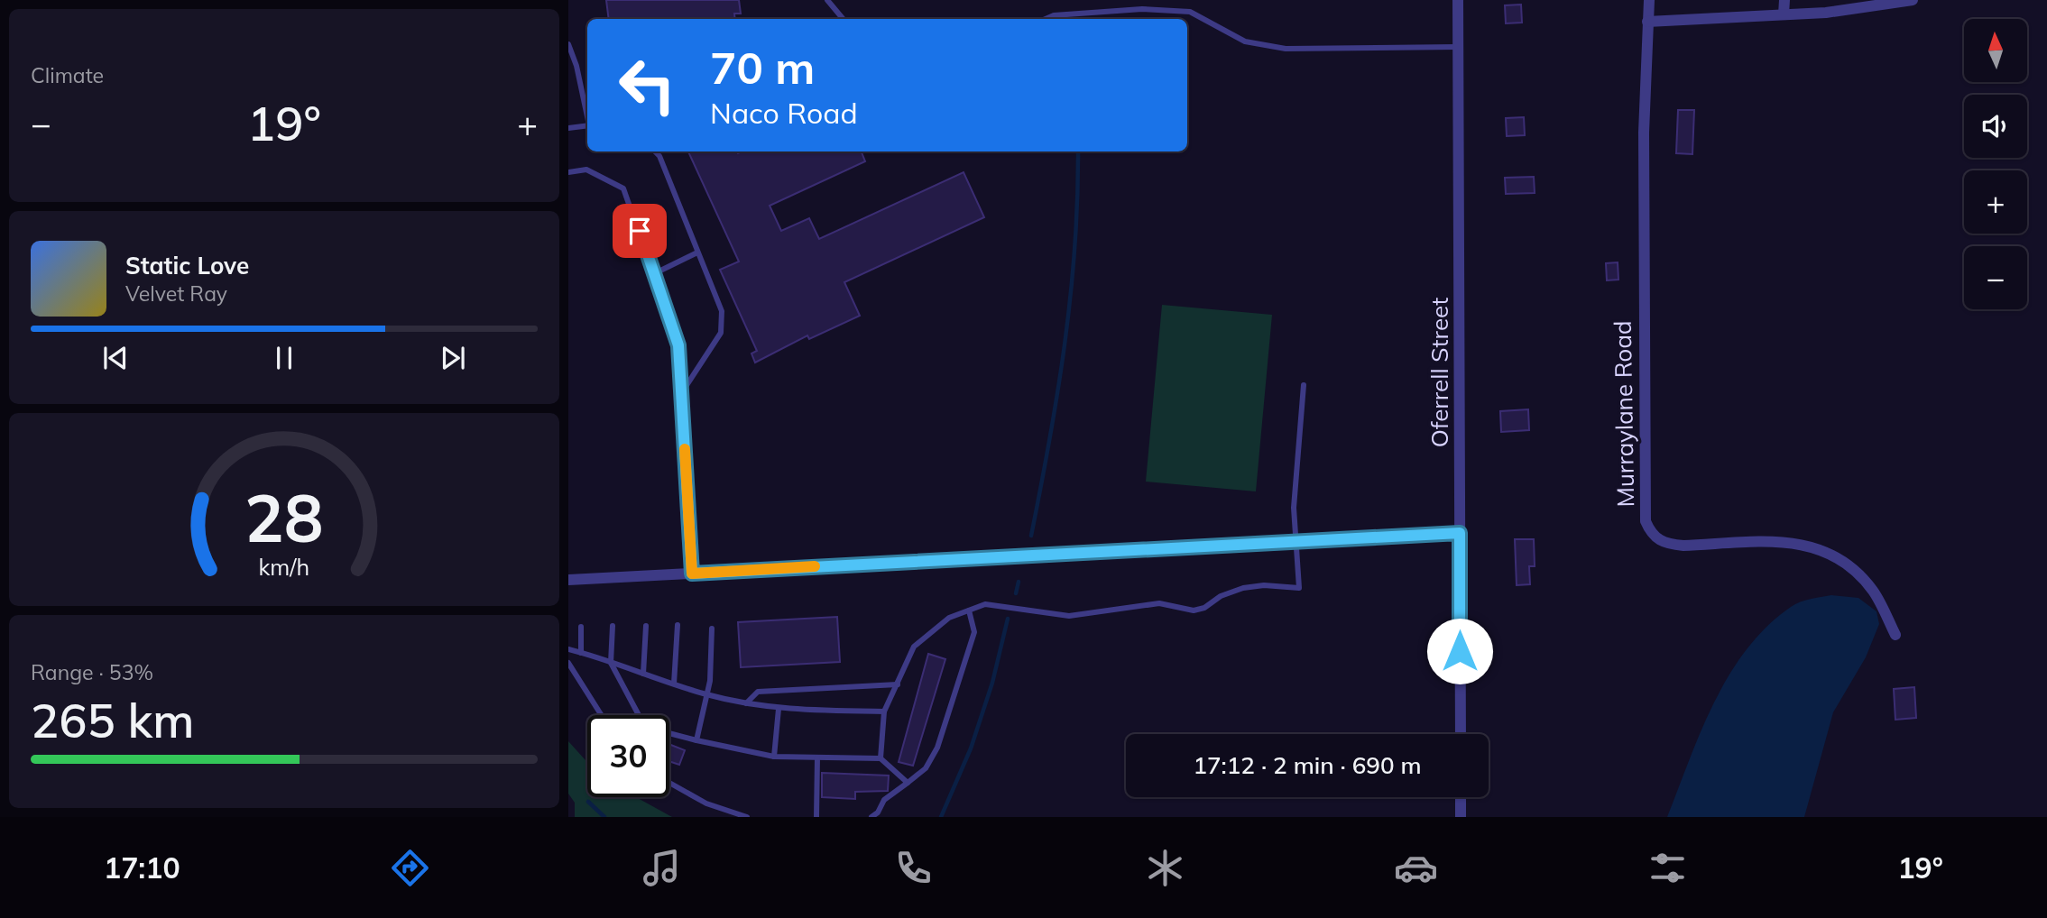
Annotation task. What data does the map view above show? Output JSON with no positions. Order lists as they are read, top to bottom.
{
  "streets": {
    "street": ["Oferrell Street", "Murraylane Road"]
  },
  "north": "top",
  "page": {
    "tile": [
      "Climate",
      ["Range · 53%", "265 km"]
    ],
    "map_buttons": ["+", "−"],
    "turn": ["70 m", "Naco Road"],
    "heat": ["−", "19°", "+"],
    "song": ["Static Love", "Velvet Ray"],
    "limit": "30",
    "trip": "17:12 · 2 min · 690 m",
    "tabs": ["17:10", "19°"],
    "gauge": ["28", "km/h"]
  }
}
